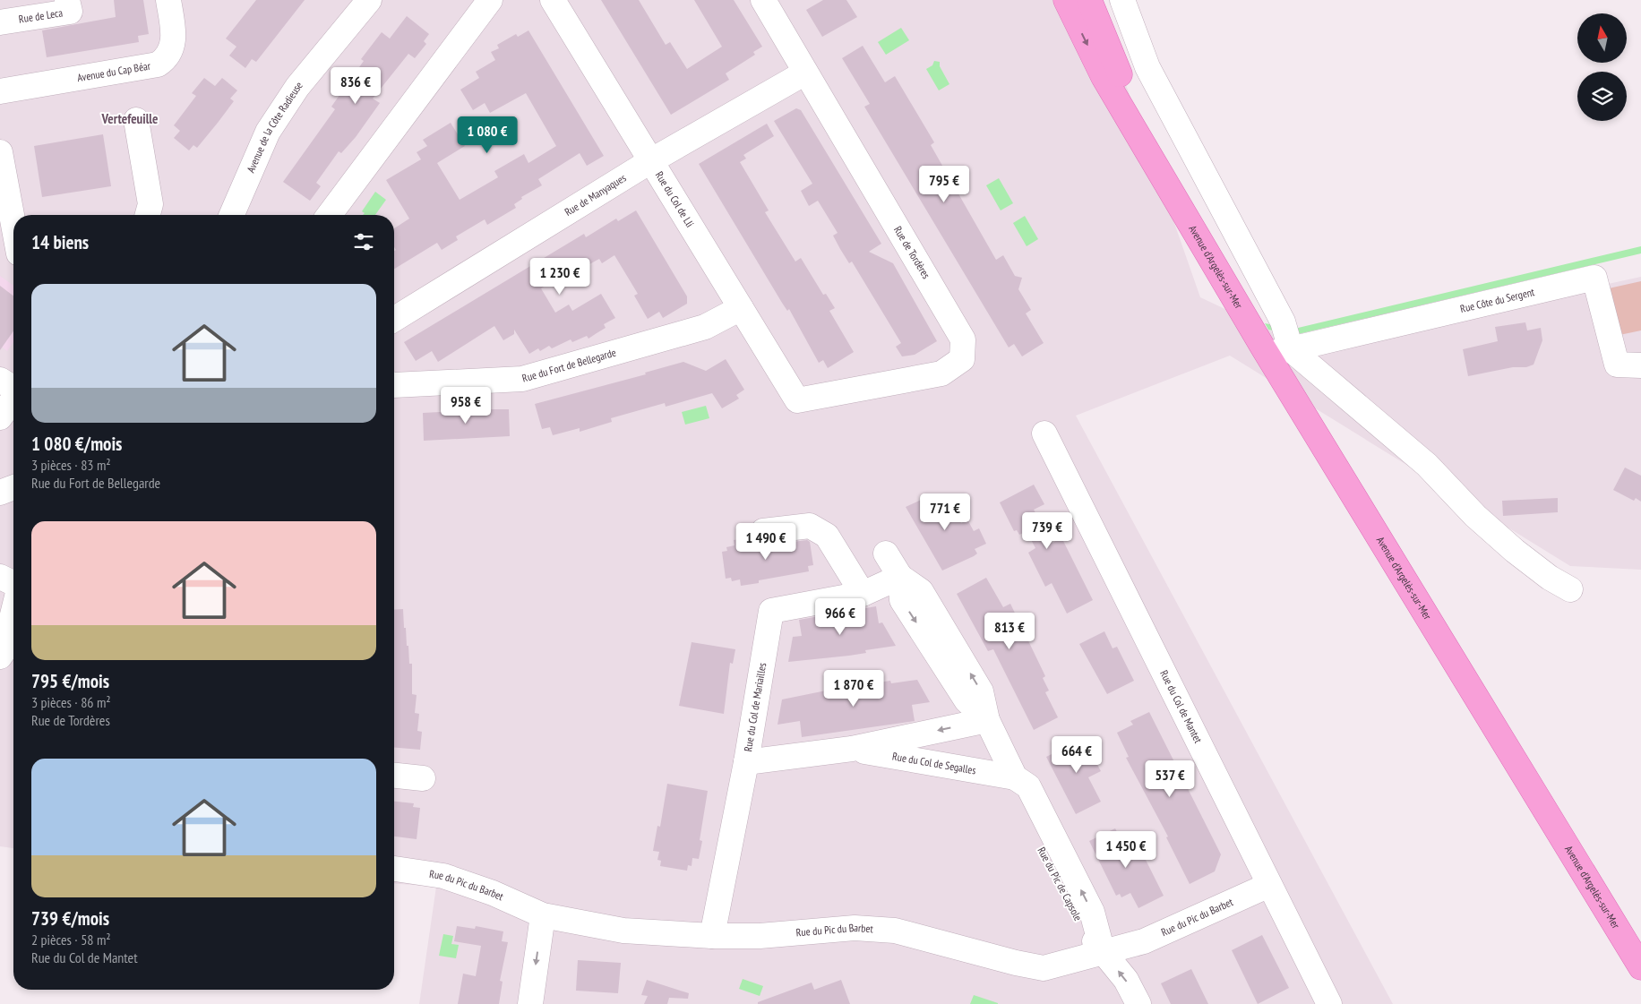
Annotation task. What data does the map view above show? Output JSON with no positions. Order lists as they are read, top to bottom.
{
  "streets": {
    "main road": ["Avenue d'Argelès-sur-Mer"],
    "street": [
      "Rue de Leca",
      "Avenue du Cap Béar",
      "Avenue de la Côte Radieuse",
      "Rue de Manyaques",
      "Rue du Col de Lli",
      "Rue de Tordères",
      "Rue Côte du Sergent",
      "Rue du Fort de Bellegarde",
      "Rue du Col de Mantet",
      "Rue du Col de Mariailles",
      "Rue du Col de Segalles",
      "Rue du Pic de Capsole",
      "Rue du Pic du Barbet"
    ]
  },
  "crossings": [
    ["Rue de Manyaques", "Rue du Col de Lli"],
    ["Rue de Manyaques", "Rue de Tordères"],
    ["Rue du Col de Lli", "Rue de Tordères"],
    ["Rue du Col de Lli", "Rue du Fort de Bellegarde"],
    ["Rue du Col de Mantet", "Rue du Pic du Barbet"],
    ["Rue du Col de Mariailles", "Rue du Col de Segalles"],
    ["Rue du Col de Mariailles", "Rue du Pic de Capsole"],
    ["Rue du Col de Mariailles", "Rue du Pic du Barbet"],
    ["Rue du Col de Segalles", "Rue du Pic de Capsole"],
    ["Rue du Pic de Capsole", "Rue du Pic du Barbet"]
  ],
  "districts": ["Vertefeuille"],
  "north": "top",
  "page": {
    "price": [
      "836 €",
      "1 080 €",
      "795 €",
      "1 230 €",
      "958 €",
      "771 €",
      "739 €",
      "1 490 €",
      "966 €",
      "813 €",
      "1 870 €",
      "664 €",
      "537 €",
      "1 450 €"
    ],
    "heading": "14 biens",
    "list": [
      {
        "name": "1 080 €/mois",
        "note": "3 pièces · 83 m² · Rue du Fort de Bellegarde"
      },
      {
        "name": "795 €/mois",
        "note": "3 pièces · 86 m² · Rue de Tordères"
      },
      {
        "name": "739 €/mois",
        "note": "2 pièces · 58 m² · Rue du Col de Mantet"
      }
    ]
  }
}
